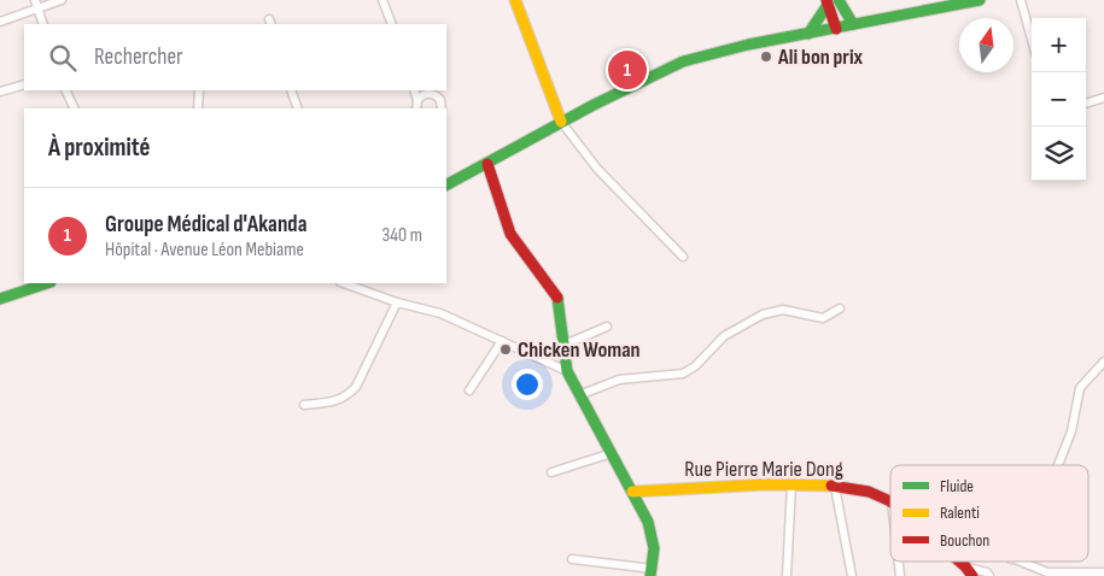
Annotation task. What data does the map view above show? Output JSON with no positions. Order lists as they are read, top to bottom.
{
  "streets": {
    "street": ["Rue Pierre Marie Dong"]
  },
  "places": ["Ali bon prix", "Chicken Woman"],
  "legend": ["Fluide", "Ralenti", "Bouchon"],
  "north": "top",
  "page": {
    "map_buttons": ["+", "−"],
    "search": "Rechercher",
    "pins": "1",
    "heading": "À proximité",
    "list": [
      {
        "mark": "1",
        "name": "Groupe Médical d'Akanda",
        "note": "Hôpital · Avenue Léon Mebiame",
        "value": "340 m"
      }
    ]
  }
}
